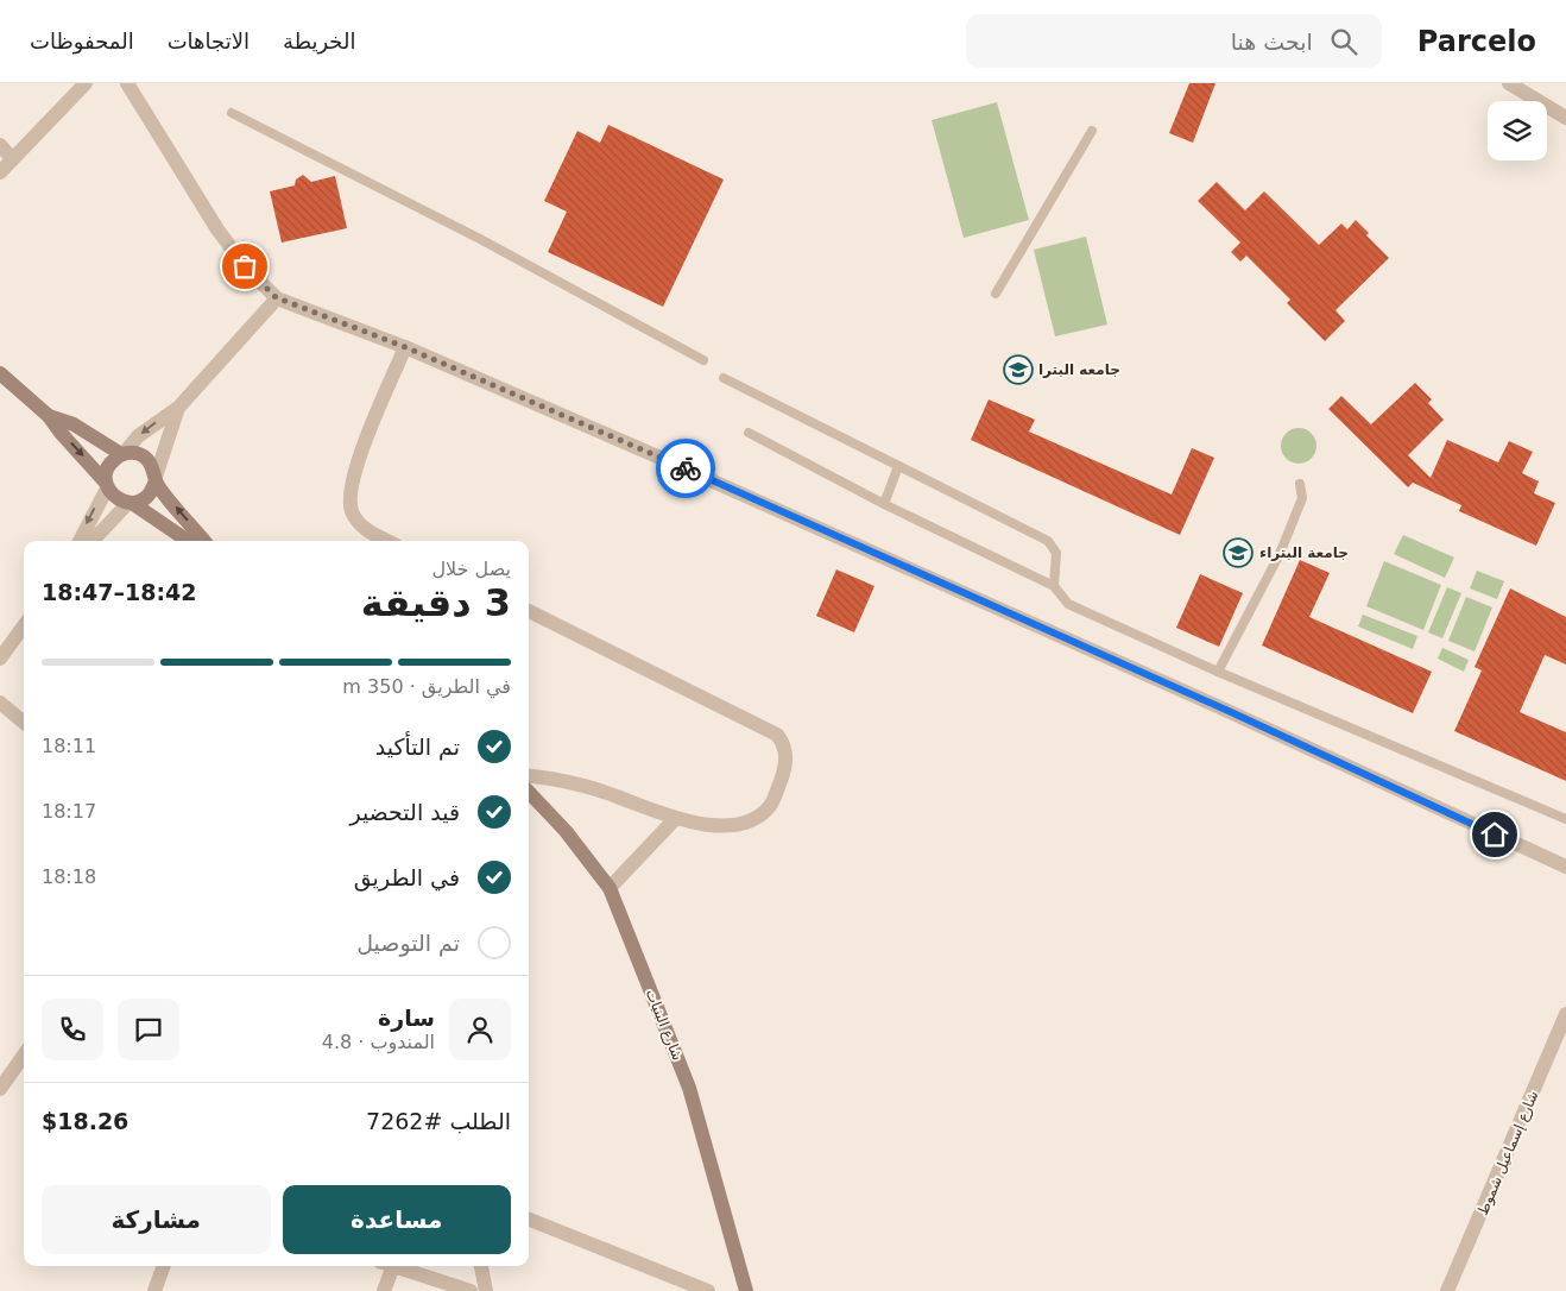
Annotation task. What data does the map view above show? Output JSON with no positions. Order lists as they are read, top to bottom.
{
  "streets": {
    "main road": ["شارع البنيات"],
    "street": ["شارع إسماعيل شموط"]
  },
  "places": {
    "school or university": ["جامعه البترا", "جامعة البتراء"]
  },
  "page": {
    "header": "Parcelo",
    "search": "ابحث هنا",
    "nav": ["الخريطة", "الاتجاهات", "المحفوظات"],
    "heading": ["3 دقيقة", "يصل خلال", "18:42–18:47"],
    "panel": [
      "سارة",
      "المندوب · 4.8",
      "الطلب #7262",
      "$18.26"
    ],
    "bar": "في الطريق · 350 m",
    "list": [
      ["تم التأكيد", "18:11"],
      ["قيد التحضير", "18:17"],
      ["في الطريق", "18:18"],
      "تم التوصيل"
    ],
    "buttons": ["مساعدة", "مشاركة"]
  }
}
